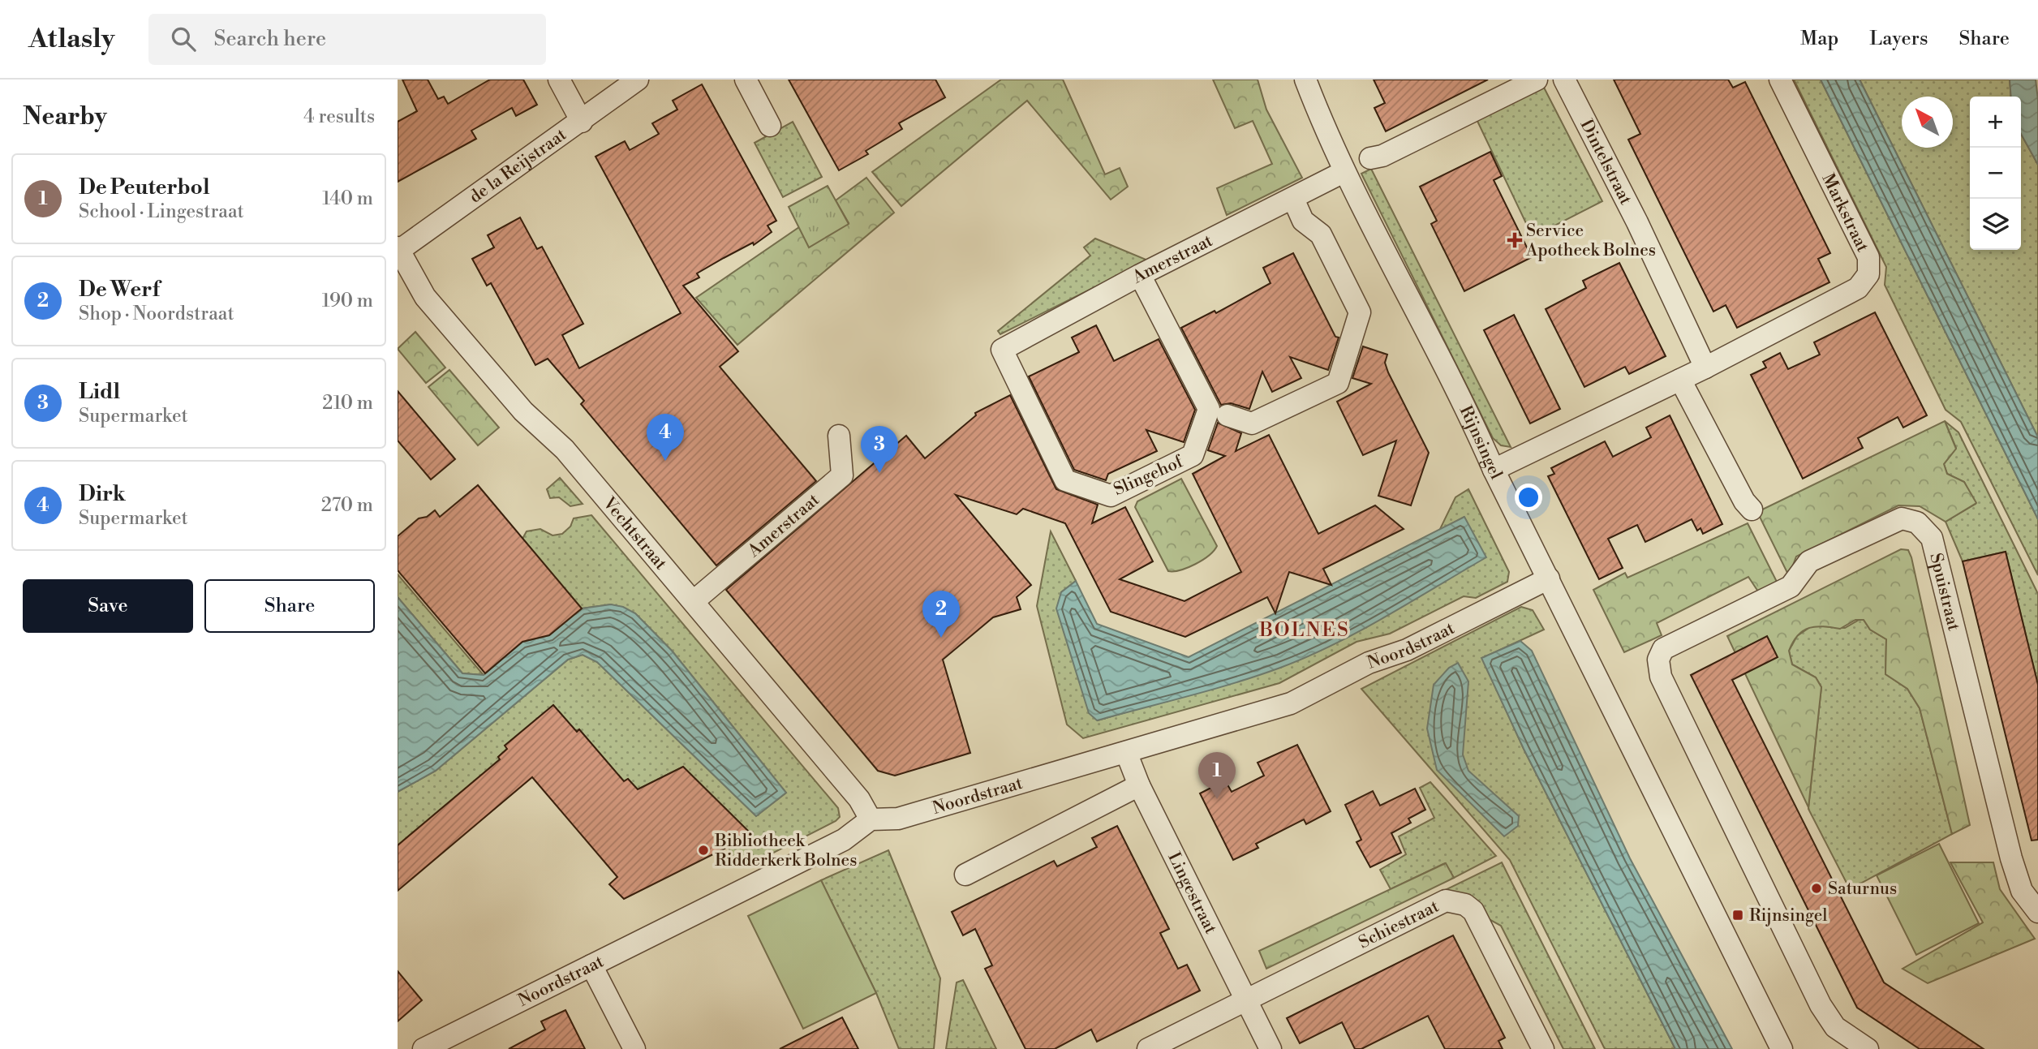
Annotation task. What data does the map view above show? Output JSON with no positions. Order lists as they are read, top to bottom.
{
  "streets": {
    "street": [
      "Dintelstraat",
      "de la Reijstraat",
      "Markstraat",
      "Amerstraat",
      "Rijnsingel",
      "Slingehof",
      "Vechtstraat",
      "Spuistraat",
      "Noordstraat",
      "Lingestraat",
      "Schiestraat"
    ]
  },
  "crossings": [
    ["Dintelstraat", "Markstraat"],
    ["de la Reijstraat", "Vechtstraat"],
    ["Markstraat", "Rijnsingel"],
    ["Amerstraat", "Rijnsingel"],
    ["Amerstraat", "Slingehof"],
    ["Amerstraat", "Vechtstraat"],
    ["Rijnsingel", "Noordstraat"],
    ["Vechtstraat", "Noordstraat"],
    ["Noordstraat", "Lingestraat"],
    ["Lingestraat", "Schiestraat"]
  ],
  "districts": ["BOLNES"],
  "places": {
    "health": ["Service Apotheek Bolnes"],
    "other": ["Bibliotheek Ridderkerk Bolnes", "Saturnus"],
    "transit": ["Rijnsingel"]
  },
  "north": "top left",
  "page": {
    "header": "Atlasly",
    "search": "Search here",
    "nav": ["Map", "Layers", "Share"],
    "heading": ["Nearby", "4 results"],
    "map_buttons": ["+", "−"],
    "list": [
      {
        "mark": "1",
        "name": "De Peuterbol",
        "note": "School · Lingestraat",
        "value": "140 m"
      },
      {
        "mark": "2",
        "name": "De Werf",
        "note": "Shop · Noordstraat",
        "value": "190 m"
      },
      {
        "mark": "3",
        "name": "Lidl",
        "note": "Supermarket",
        "value": "210 m"
      },
      {
        "mark": "4",
        "name": "Dirk",
        "note": "Supermarket",
        "value": "270 m"
      }
    ],
    "pins": [
      "4",
      "3",
      "2",
      "1"
    ],
    "buttons": ["Save", "Share"]
  }
}
